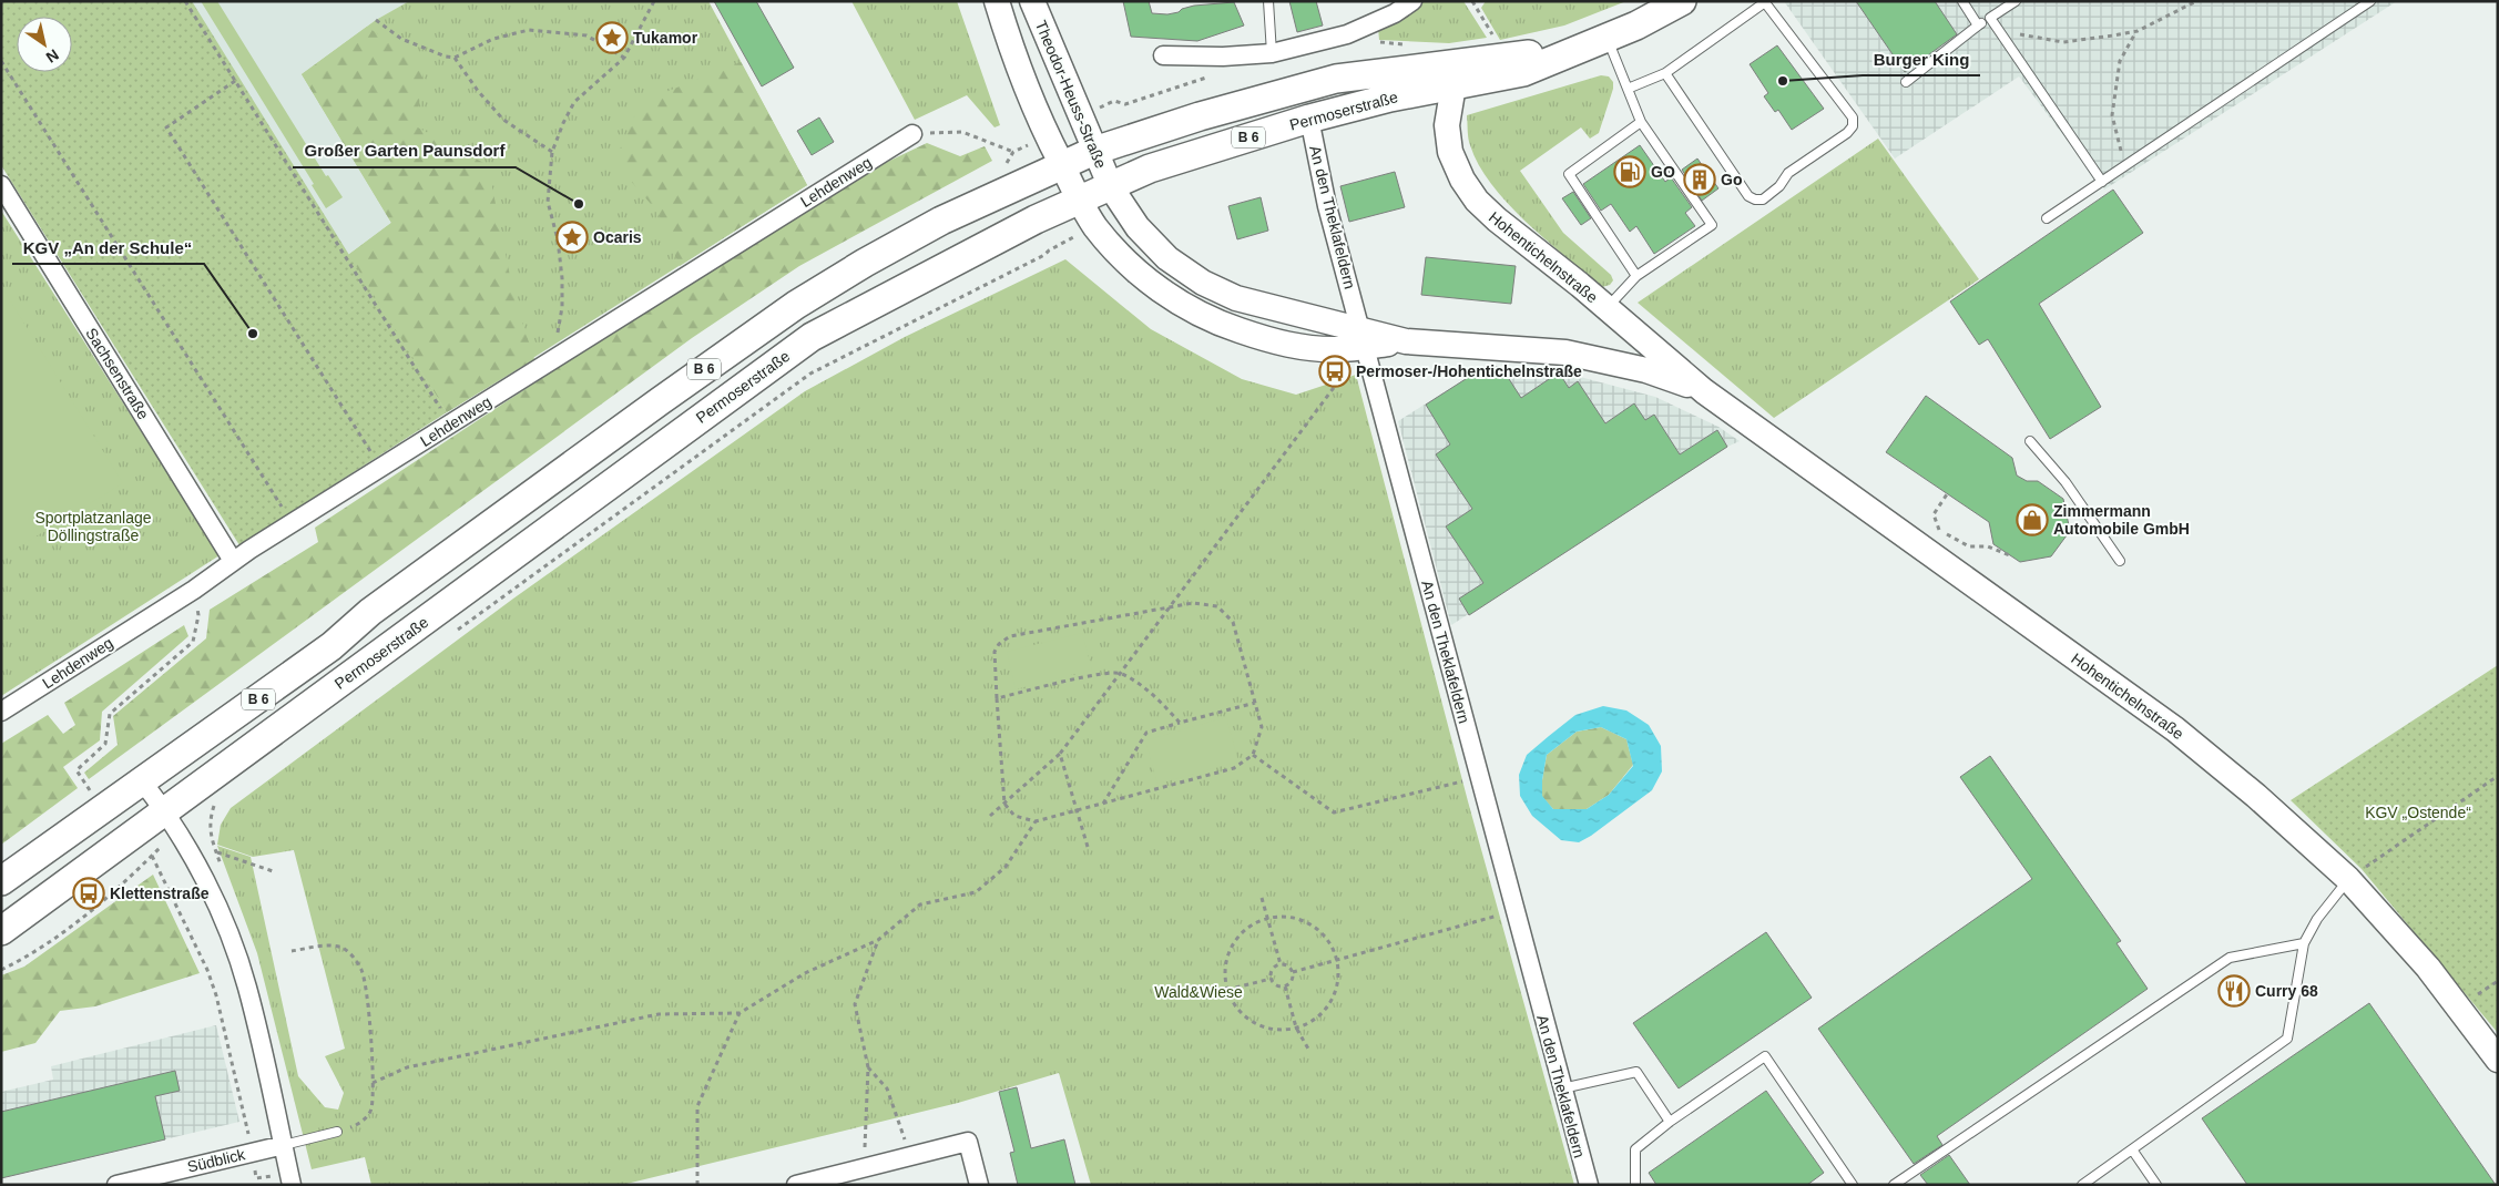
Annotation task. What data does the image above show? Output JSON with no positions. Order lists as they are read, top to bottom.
{
  "streets": {
    "main road": [
      "Theodor-Heuss-Straße",
      "Permoserstraße",
      "B 6",
      "Hohentichelnstraße"
    ],
    "street": [
      "Lehdenweg",
      "An den Theklafeldern",
      "Sachsenstraße",
      "Südblick"
    ]
  },
  "crossings": [
    ["Theodor-Heuss-Straße", "Permoserstraße"],
    ["Theodor-Heuss-Straße", "Hohentichelnstraße"],
    ["Permoserstraße", "An den Theklafeldern"],
    ["Permoserstraße", "Hohentichelnstraße"],
    ["Lehdenweg", "Sachsenstraße"],
    ["An den Theklafeldern", "Hohentichelnstraße"]
  ],
  "parks": ["Sportplatzanlage Döllingstraße", "KGV „Ostende“", "Wald&Wiese"],
  "places": {
    "place": ["Tukamor", "Ocaris"],
    "other": ["Burger King", "Großer Garten Paunsdorf", "KGV „An der Schule“"],
    "fuel station": ["GO"],
    "building": ["Go"],
    "bus stop": ["Permoser-/Hohentichelnstraße", "Klettenstraße"],
    "shop": ["Zimmermann Automobile GmbH"],
    "restaurant": ["Curry 68"]
  },
  "north": "bottom right"
}
